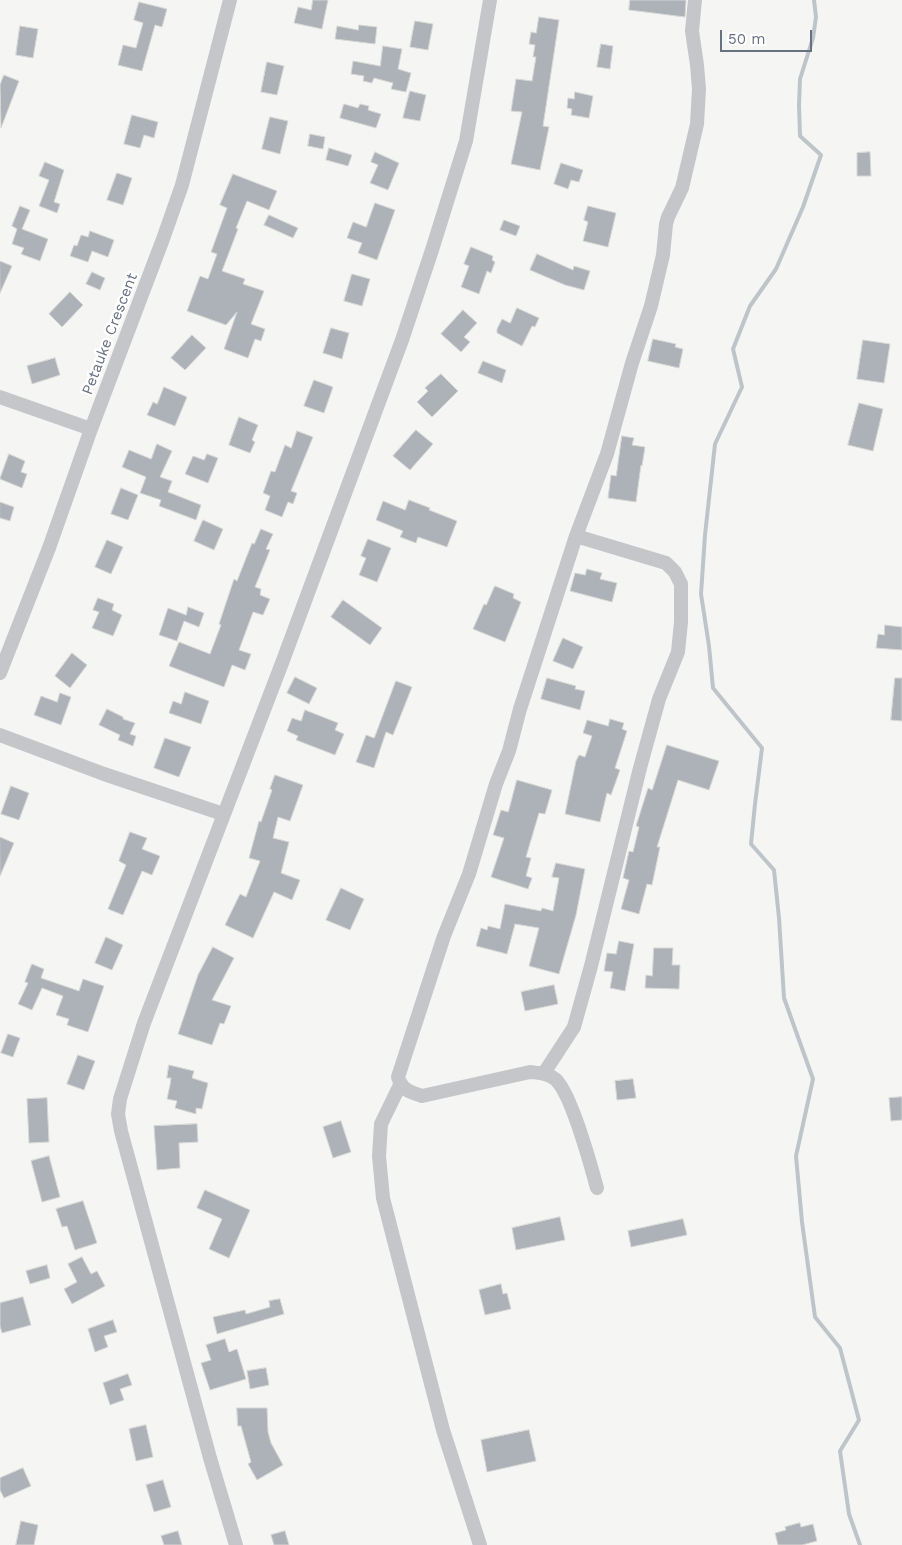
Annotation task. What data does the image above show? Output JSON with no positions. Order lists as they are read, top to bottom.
{
  "streets": {
    "street": ["Petauke Crescent"]
  },
  "scale_bar": "50 m"
}
